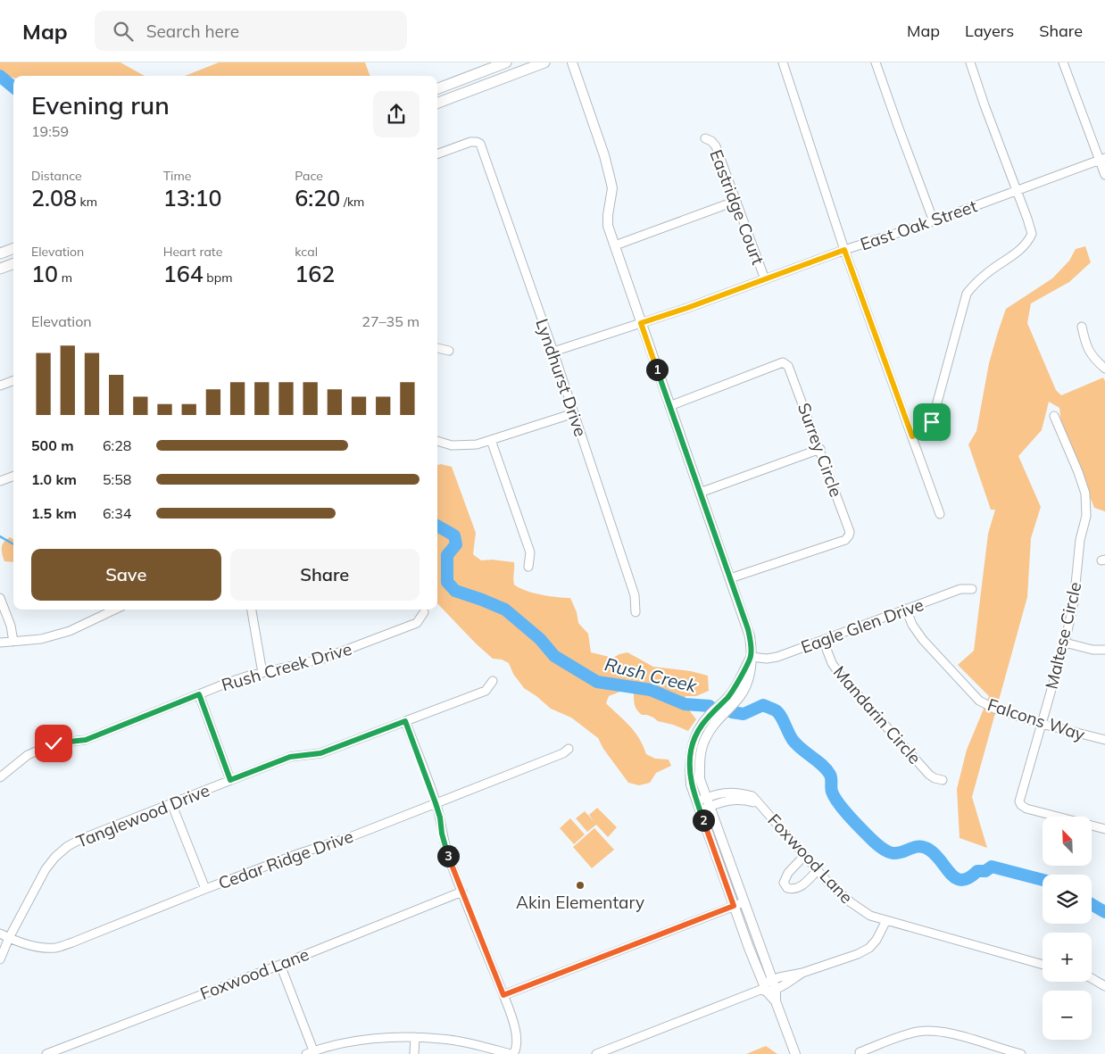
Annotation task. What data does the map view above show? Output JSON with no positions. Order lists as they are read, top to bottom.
{
  "streets": {
    "street": [
      "Eastridge Court",
      "East Oak Street",
      "Lyndhurst Drive",
      "Surrey Circle",
      "Eagle Glen Drive",
      "Maltese Circle",
      "Rush Creek Drive",
      "Mandarin Circle",
      "Falcons Way",
      "Tanglewood Drive",
      "Foxwood Lane",
      "Cedar Ridge Drive"
    ]
  },
  "crossings": [
    ["Eastridge Court", "East Oak Street"],
    ["East Oak Street", "Lyndhurst Drive"],
    ["Eagle Glen Drive", "Mandarin Circle"],
    ["Eagle Glen Drive", "Falcons Way"],
    ["Maltese Circle", "Falcons Way"],
    ["Tanglewood Drive", "Cedar Ridge Drive"]
  ],
  "water": ["Rush Creek"],
  "places": ["Akin Elementary"],
  "north": "top left",
  "page": {
    "header": "Map",
    "search": "Search here",
    "nav": ["Map", "Layers", "Share"],
    "heading": ["Evening run", "19:59"],
    "stats": [
      ["Distance", "2.08 km"],
      ["Time", "13:10"],
      ["Pace", "6:20 /km"],
      ["Elevation", "10 m"],
      ["Heart rate", "164 bpm"],
      ["kcal", "162"]
    ],
    "chart": ["Elevation", "27–35 m"],
    "pins": ["1", "2", "3"],
    "list": [
      {
        "name": "500 m",
        "note": "6:28"
      },
      {
        "name": "1.0 km",
        "note": "5:58"
      },
      {
        "name": "1.5 km",
        "note": "6:34"
      }
    ],
    "buttons": ["Save", "Share"],
    "map_buttons": ["+", "−"]
  }
}
